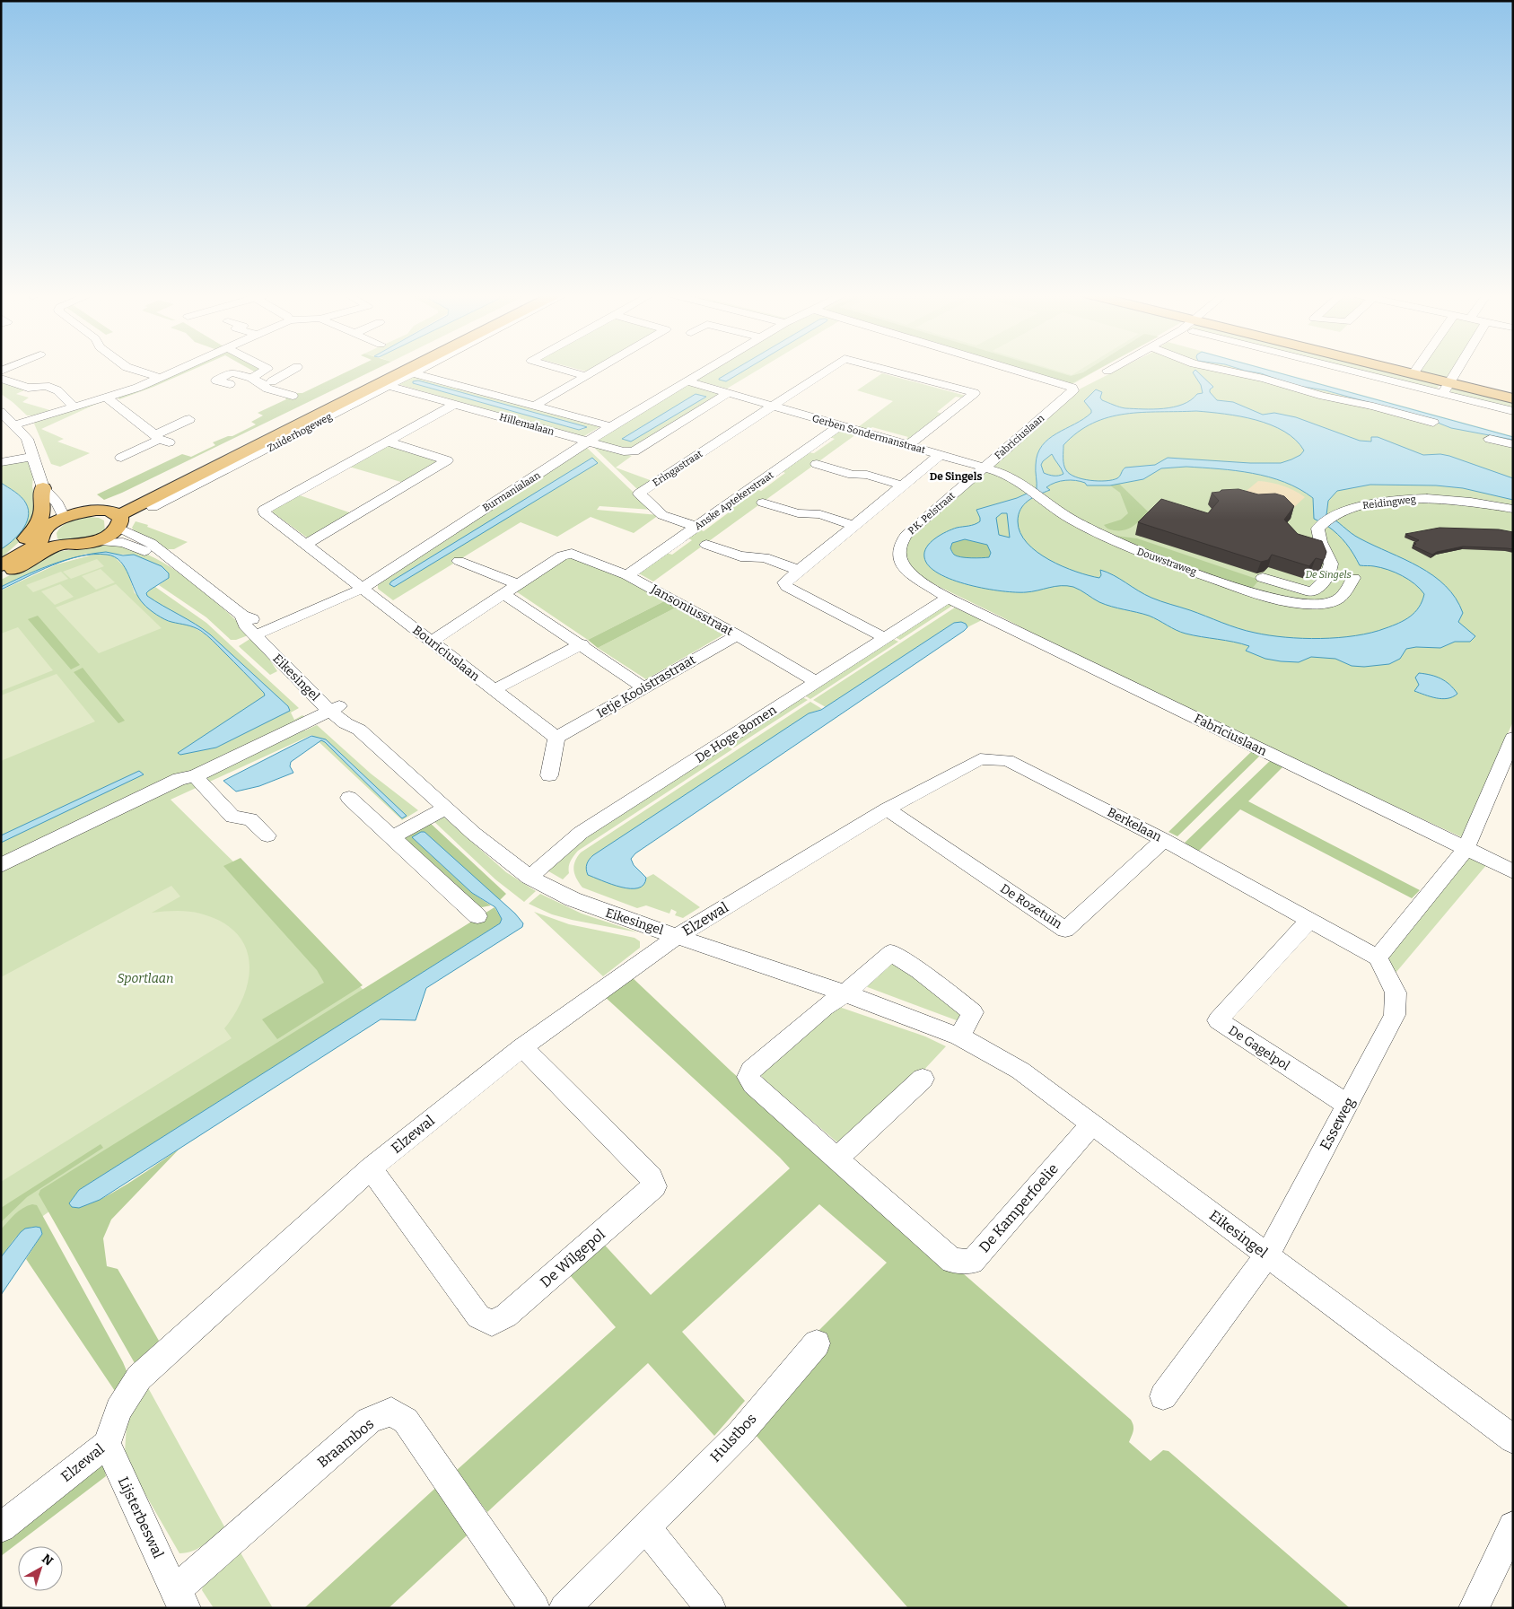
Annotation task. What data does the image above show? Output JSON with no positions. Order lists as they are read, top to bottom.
{
  "streets": {
    "main road": ["Zuiderhogeweg"],
    "street": [
      "Hillemalaan",
      "Gerben Sondermanstraat",
      "Fabriciuslaan",
      "Eringastraat",
      "Burmanialaan",
      "Anske Aptekerstraat",
      "Reidingweg",
      "P.K. Pelstraat",
      "Douwstraweg",
      "Jansoniusstraat",
      "Bouriciuslaan",
      "Eikesingel",
      "Ietje Kooistrastraat",
      "De Hoge Bomen",
      "Berkelaan",
      "De Rozetuin",
      "Elzewal",
      "De Gagelpol",
      "Esseweg",
      "De Kamperfoelie",
      "De Wilgepol",
      "Hulstbos",
      "Braambos",
      "Lijsterbeswal"
    ]
  },
  "crossings": [
    ["Hillemalaan", "Zuiderhogeweg"],
    ["Hillemalaan", "Burmanialaan"],
    ["Hillemalaan", "Bouriciuslaan"],
    ["Zuiderhogeweg", "Eikesingel"],
    ["Gerben Sondermanstraat", "Fabriciuslaan"],
    ["Gerben Sondermanstraat", "Eringastraat"],
    ["Gerben Sondermanstraat", "Burmanialaan"],
    ["Gerben Sondermanstraat", "Anske Aptekerstraat"],
    ["Gerben Sondermanstraat", "P.K. Pelstraat"],
    ["Gerben Sondermanstraat", "Douwstraweg"],
    ["Fabriciuslaan", "P.K. Pelstraat"],
    ["Fabriciuslaan", "Douwstraweg"],
    ["Fabriciuslaan", "De Hoge Bomen"],
    ["Eringastraat", "Anske Aptekerstraat"],
    ["Burmanialaan", "Bouriciuslaan"],
    ["Burmanialaan", "Eikesingel"],
    ["Anske Aptekerstraat", "Jansoniusstraat"],
    ["P.K. Pelstraat", "Douwstraweg"],
    ["P.K. Pelstraat", "De Hoge Bomen"],
    ["Jansoniusstraat", "Ietje Kooistrastraat"],
    ["Jansoniusstraat", "De Hoge Bomen"],
    ["Bouriciuslaan", "Ietje Kooistrastraat"],
    ["Eikesingel", "De Hoge Bomen"],
    ["Eikesingel", "Elzewal"],
    ["Eikesingel", "Esseweg"],
    ["Eikesingel", "De Kamperfoelie"],
    ["Berkelaan", "De Rozetuin"],
    ["Berkelaan", "Elzewal"],
    ["Berkelaan", "De Gagelpol"],
    ["Berkelaan", "Esseweg"],
    ["De Rozetuin", "Elzewal"],
    ["Elzewal", "De Wilgepol"],
    ["Elzewal", "Lijsterbeswal"],
    ["De Gagelpol", "Esseweg"],
    ["Braambos", "Lijsterbeswal"]
  ],
  "districts": ["De Singels"],
  "parks": ["De Singels", "Sportlaan"],
  "north": "top right"
}
